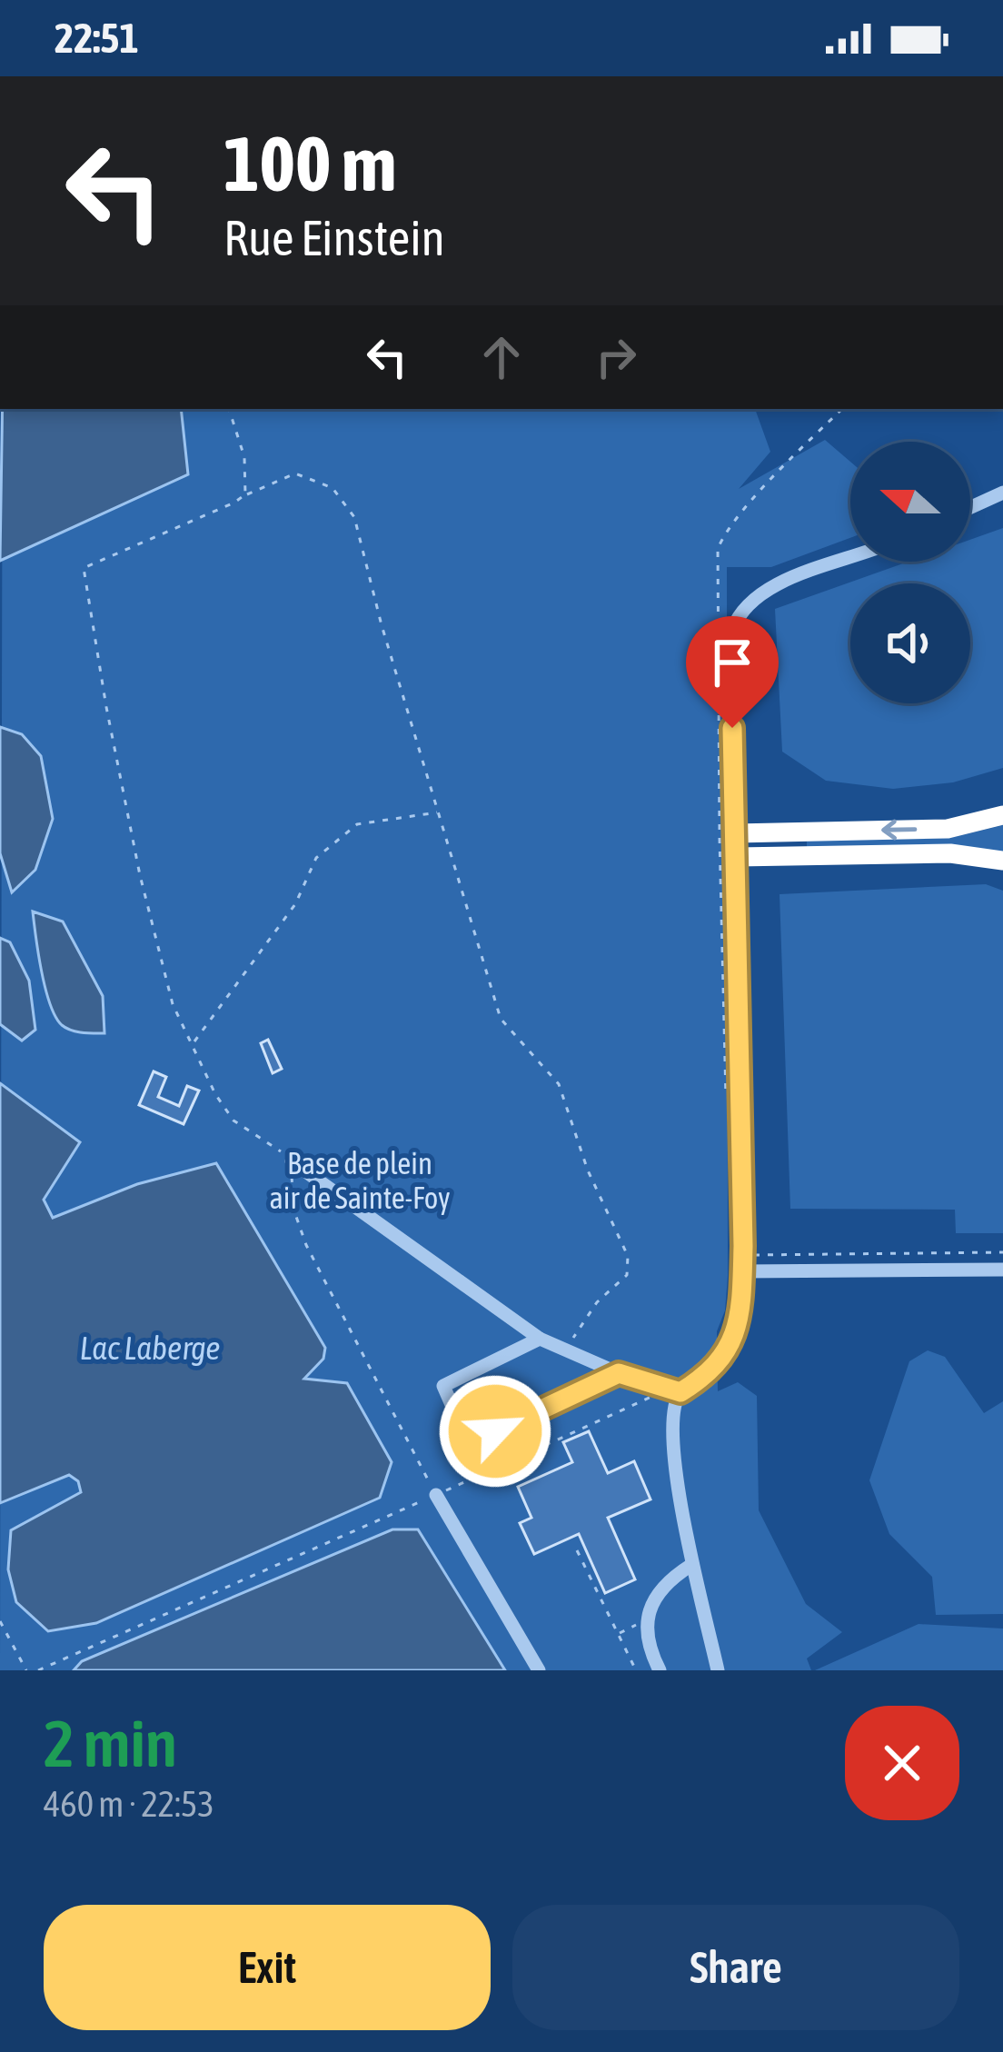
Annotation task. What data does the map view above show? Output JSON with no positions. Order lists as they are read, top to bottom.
{
  "water": ["Lac Laberge"],
  "parks": ["Base de plein air de Sainte-Foy"],
  "north": "left",
  "page": {
    "status": "22:51",
    "turn": ["100 m", "Rue Einstein"],
    "heading": ["2 min", "460 m · 22:53"],
    "buttons": ["Exit", "Share"]
  }
}
